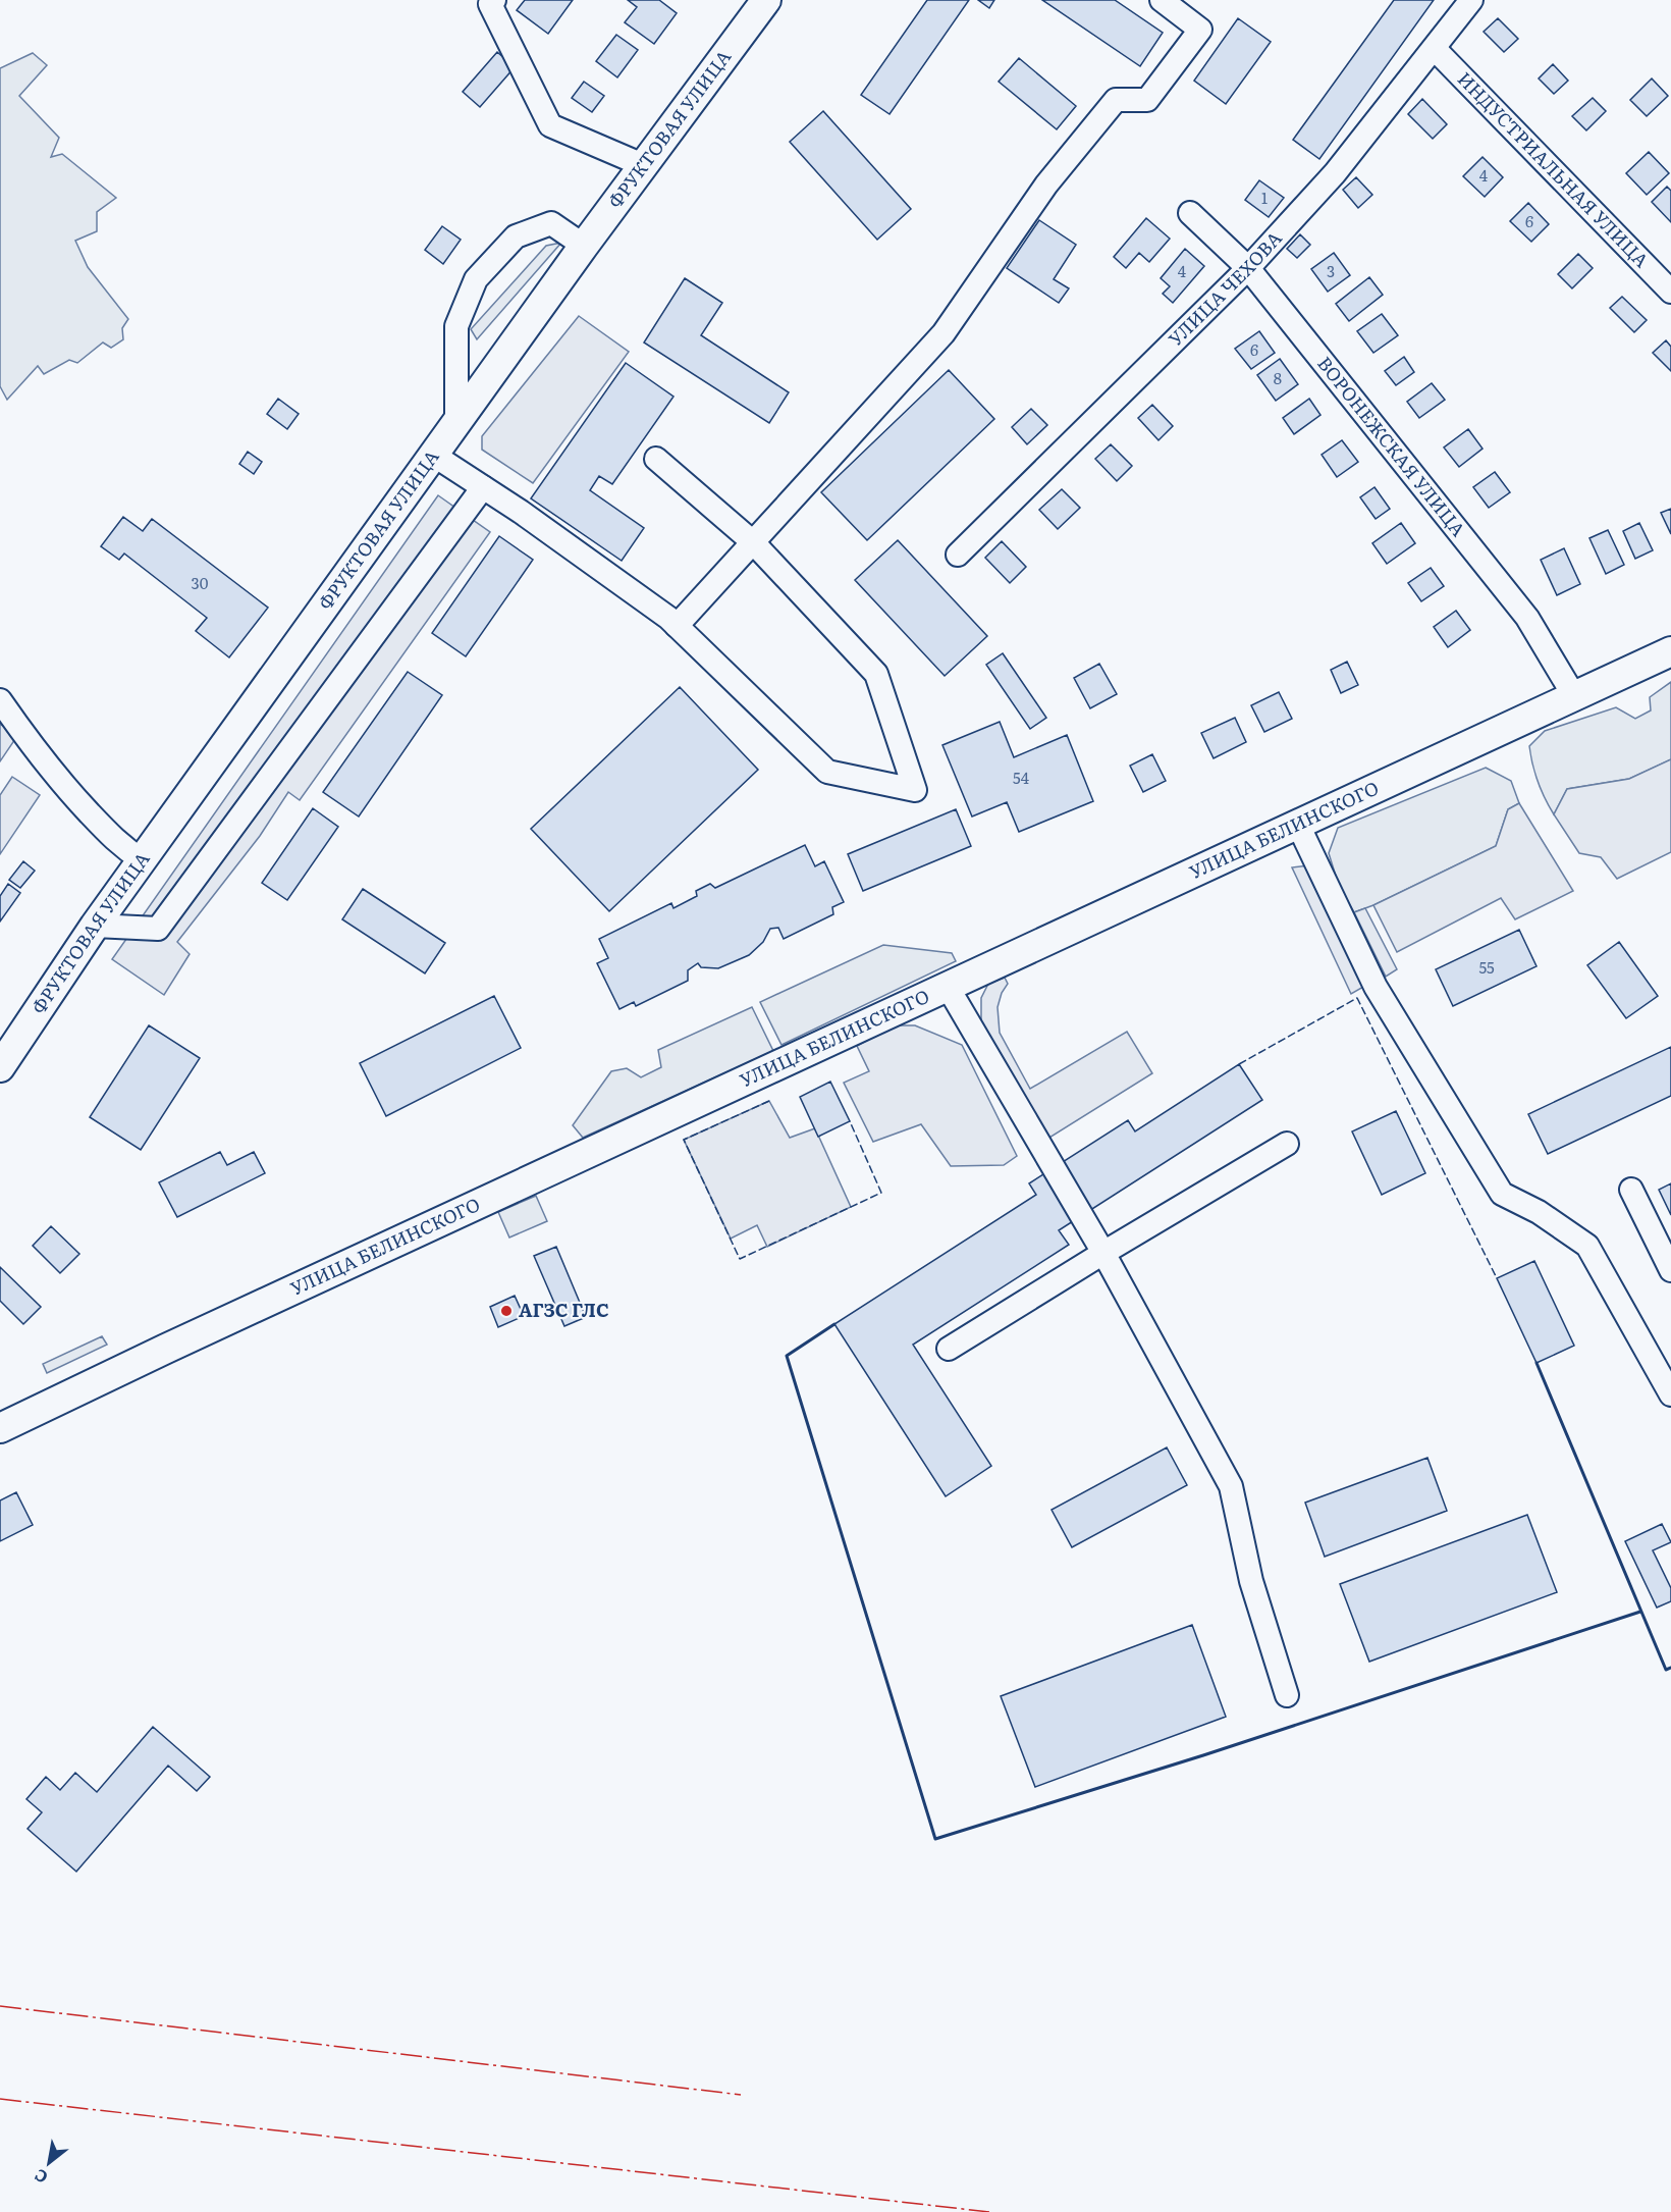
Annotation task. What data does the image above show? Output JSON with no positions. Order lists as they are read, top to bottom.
{
  "streets": {
    "main road": ["ФРУКТОВАЯ УЛИЦА", "УЛИЦА БЕЛИНСКОГО"],
    "street": ["ИНДУСТРИАЛЬНАЯ УЛИЦА", "УЛИЦА ЧЕХОВА", "ВОРОНЕЖСКАЯ УЛИЦА"]
  },
  "crossings": [
    ["ИНДУСТРИАЛЬНАЯ УЛИЦА", "УЛИЦА ЧЕХОВА"],
    ["УЛИЦА ЧЕХОВА", "ВОРОНЕЖСКАЯ УЛИЦА"],
    ["ВОРОНЕЖСКАЯ УЛИЦА", "УЛИЦА БЕЛИНСКОГО"]
  ],
  "places": ["АГЗС ГЛС"],
  "house_numbers": [
    "4",
    "1",
    "6",
    "4",
    "3",
    "6",
    "8",
    "30",
    "54",
    "55"
  ],
  "north": "bottom left"
}
